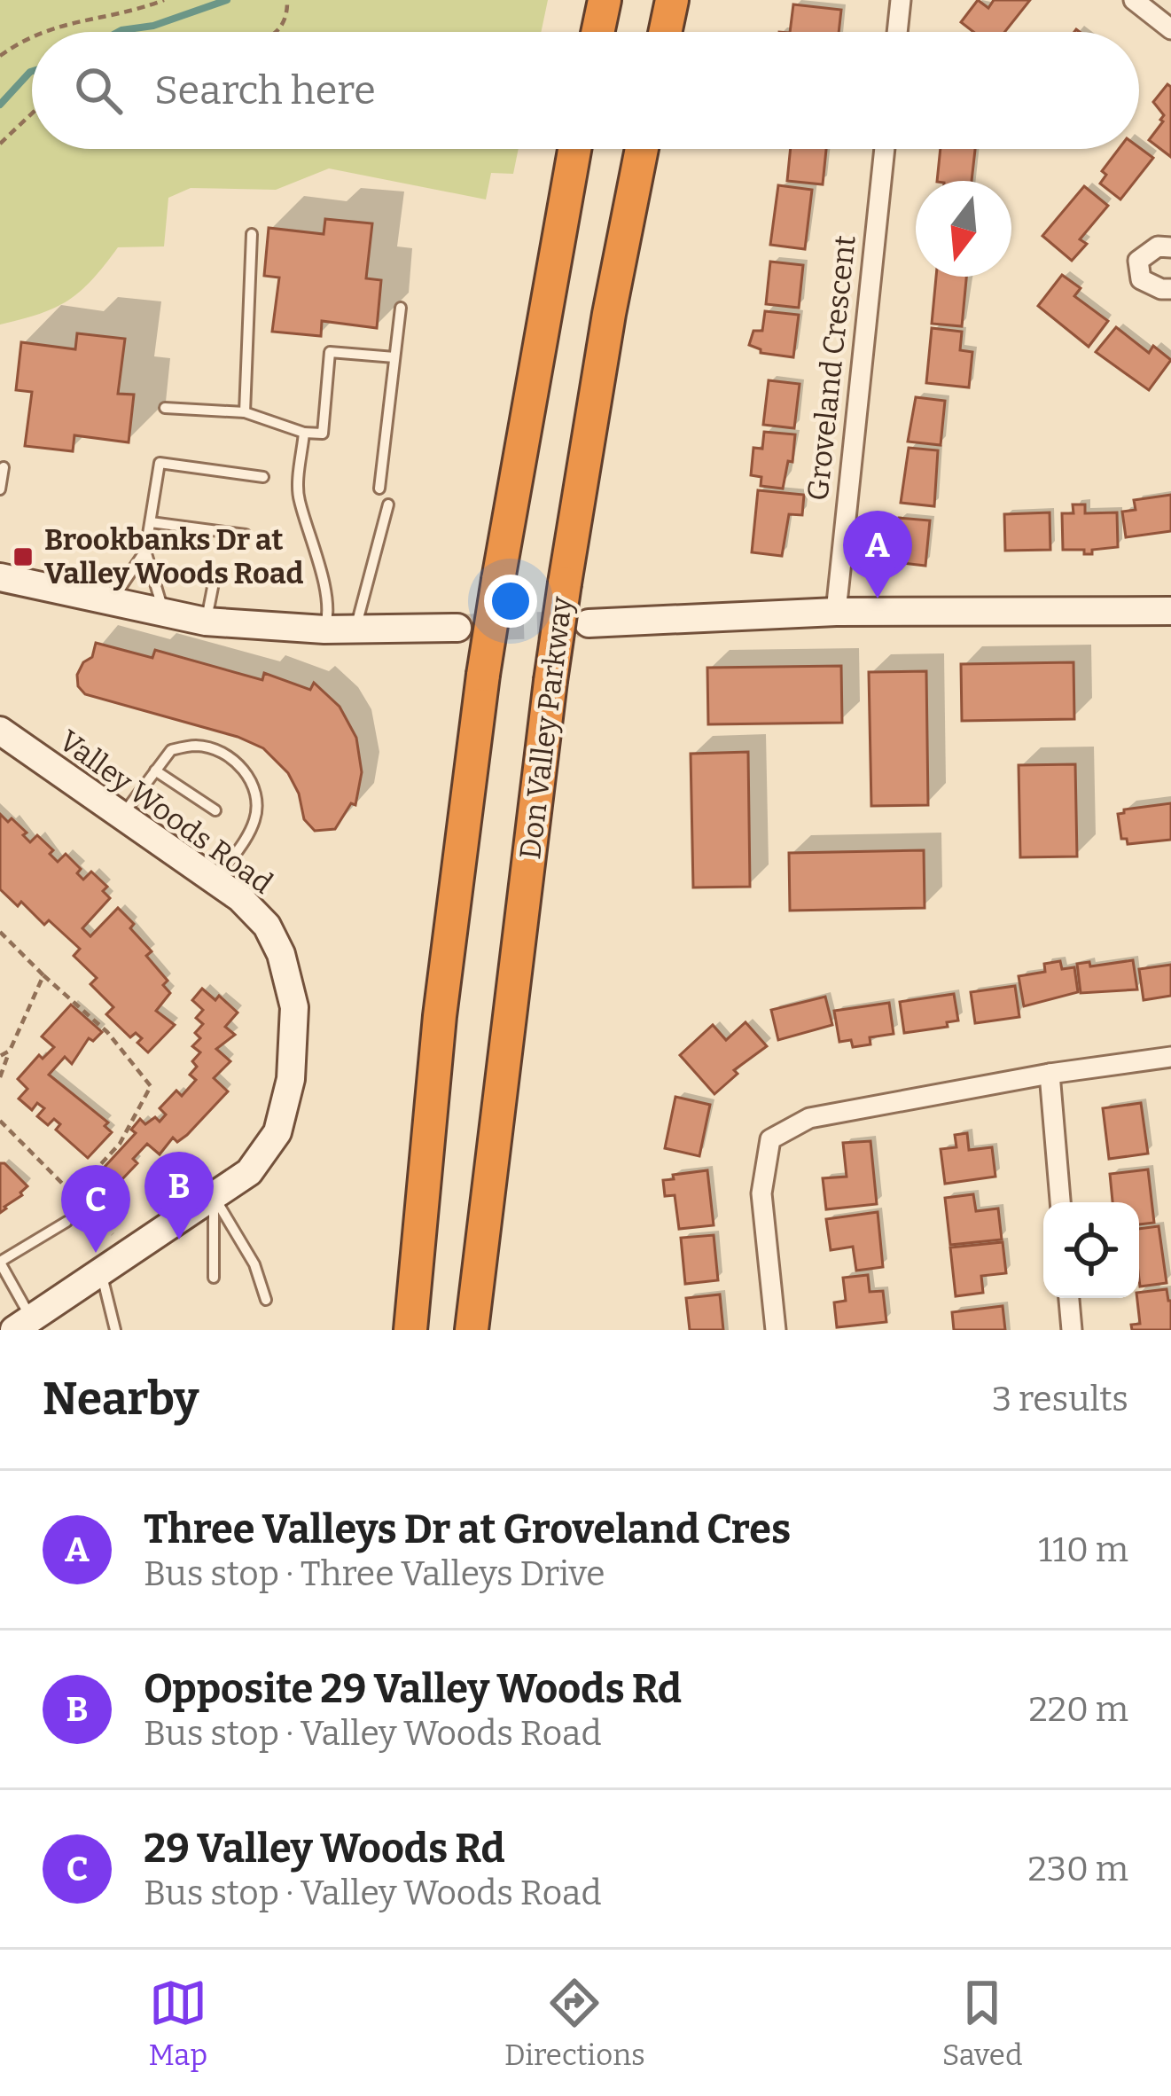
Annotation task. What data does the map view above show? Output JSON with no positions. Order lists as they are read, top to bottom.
{
  "streets": {
    "highway": ["Don Valley Parkway"],
    "street": ["Groveland Crescent", "Valley Woods Road"]
  },
  "places": {
    "transit": ["Brookbanks Dr at Valley Woods Road"]
  },
  "north": "bottom",
  "page": {
    "search": "Search here",
    "pins": ["A", "B", "C"],
    "heading": ["Nearby", "3 results"],
    "list": [
      {
        "mark": "A",
        "name": "Three Valleys Dr at Groveland Cres",
        "note": "Bus stop · Three Valleys Drive",
        "value": "110 m"
      },
      {
        "mark": "B",
        "name": "Opposite 29 Valley Woods Rd",
        "note": "Bus stop · Valley Woods Road",
        "value": "220 m"
      },
      {
        "mark": "C",
        "name": "29 Valley Woods Rd",
        "note": "Bus stop · Valley Woods Road",
        "value": "230 m"
      }
    ],
    "nav": ["Map", "Directions", "Saved"]
  }
}
